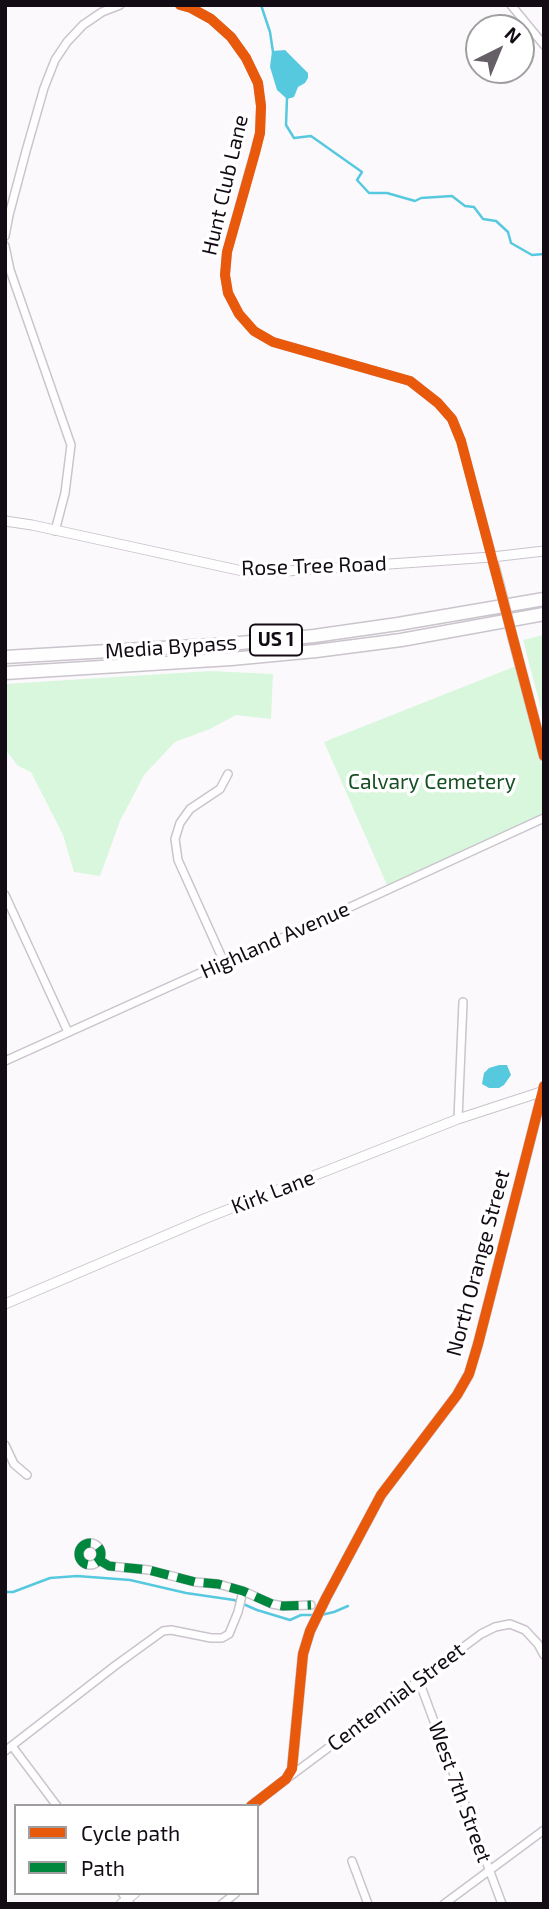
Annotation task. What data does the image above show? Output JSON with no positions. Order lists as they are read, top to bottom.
{
  "streets": {
    "highway": ["US 1", "Media Bypass"],
    "street": [
      "Hunt Club Lane",
      "Rose Tree Road",
      "Highland Avenue",
      "Kirk Lane",
      "North Orange Street",
      "Centennial Street",
      "West 7th Street"
    ]
  },
  "crossings": [
    ["Hunt Club Lane", "Rose Tree Road"],
    ["Kirk Lane", "North Orange Street"],
    ["North Orange Street", "Centennial Street"],
    ["Centennial Street", "West 7th Street"]
  ],
  "parks": ["Calvary Cemetery"],
  "legend": ["Cycle path", "Path"],
  "north": "top right"
}
